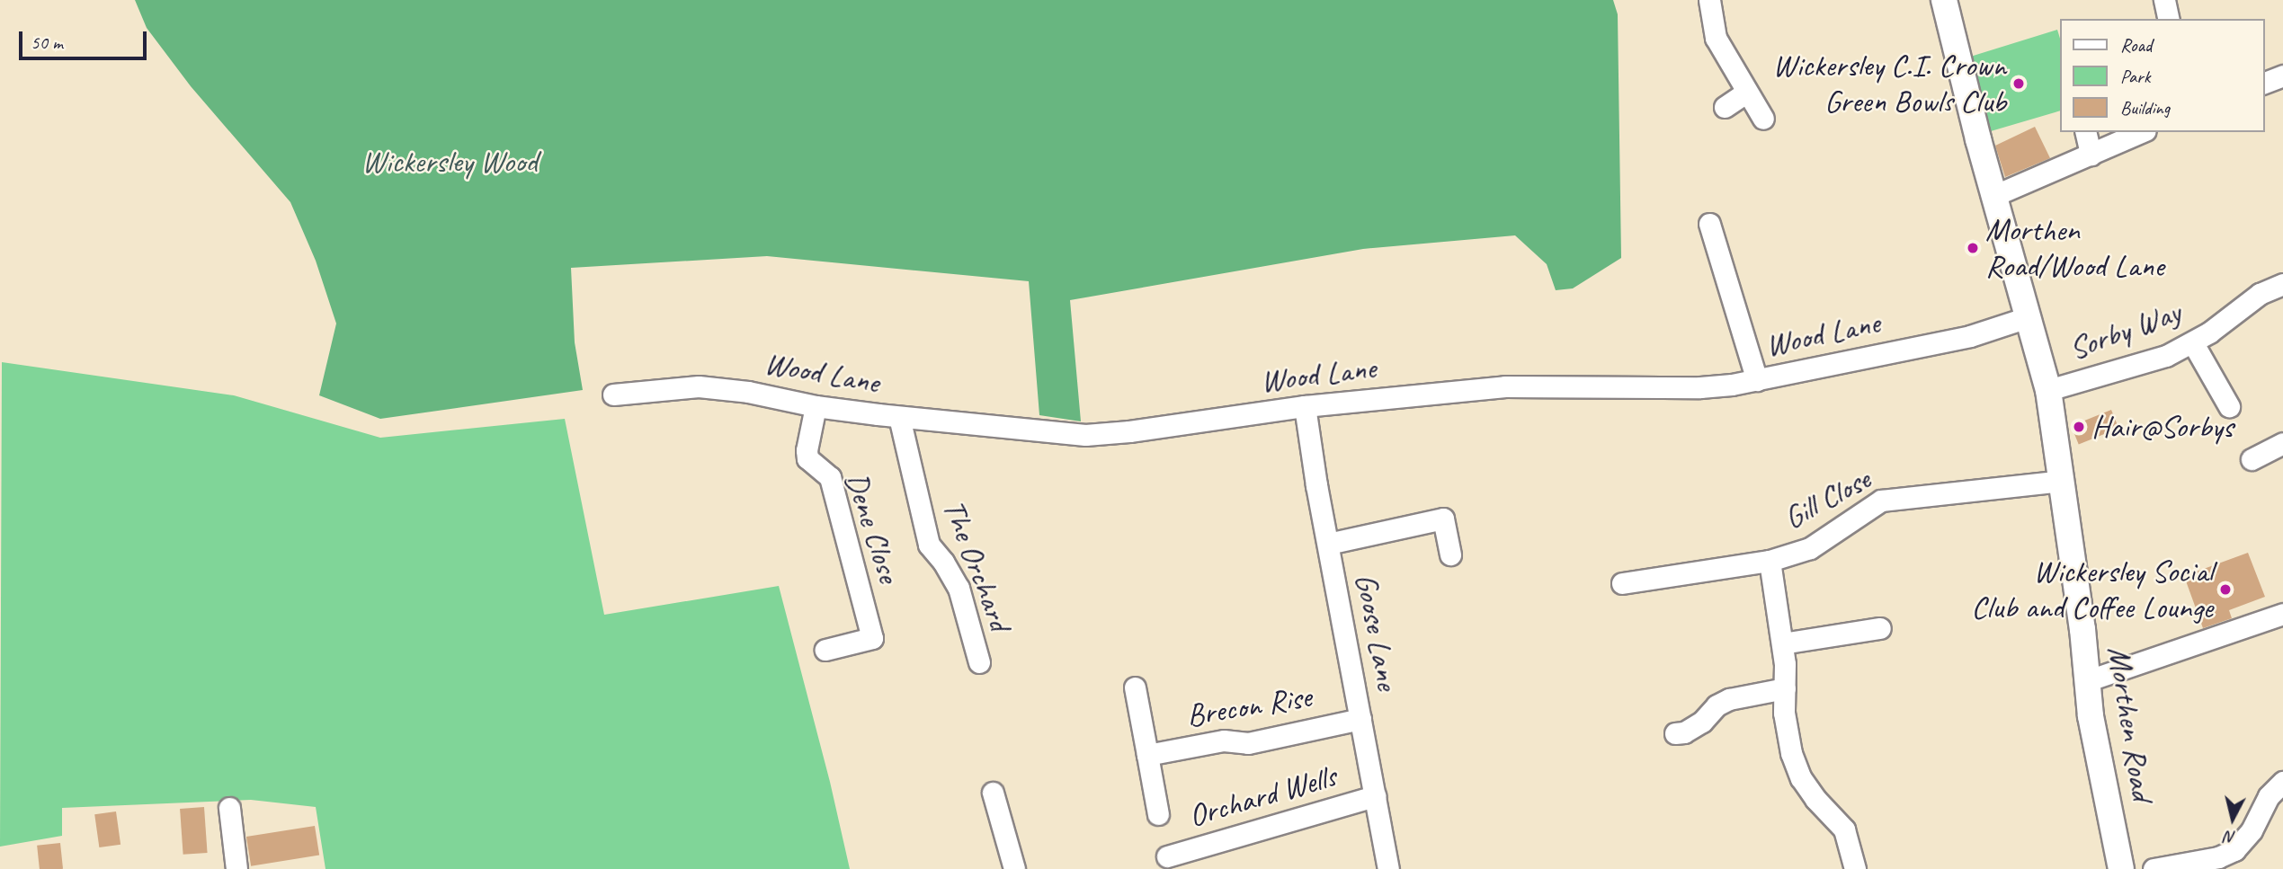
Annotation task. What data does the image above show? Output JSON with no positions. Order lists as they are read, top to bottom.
{
  "streets": {
    "main road": ["Morthen Road"],
    "street": [
      "Sorby Way",
      "Wood Lane",
      "Gill Close",
      "Dene Close",
      "The Orchard",
      "Goose Lane",
      "Brecon Rise",
      "Orchard Wells"
    ]
  },
  "crossings": [
    ["Sorby Way", "Morthen Road"],
    ["Wood Lane", "Dene Close"],
    ["Wood Lane", "The Orchard"],
    ["Wood Lane", "Goose Lane"],
    ["Wood Lane", "Morthen Road"],
    ["Gill Close", "Morthen Road"],
    ["Goose Lane", "Brecon Rise"],
    ["Goose Lane", "Orchard Wells"]
  ],
  "parks": ["Wickersley Wood"],
  "places": [
    "Wickersley C.I. Crown Green Bowls Club",
    "Morthen Road/Wood Lane",
    "Hair@Sorbys",
    "Wickersley Social Club and Coffee Lounge"
  ],
  "legend": ["Road", "Park", "Building"],
  "scale_bar": "50 m",
  "north": "bottom"
}
